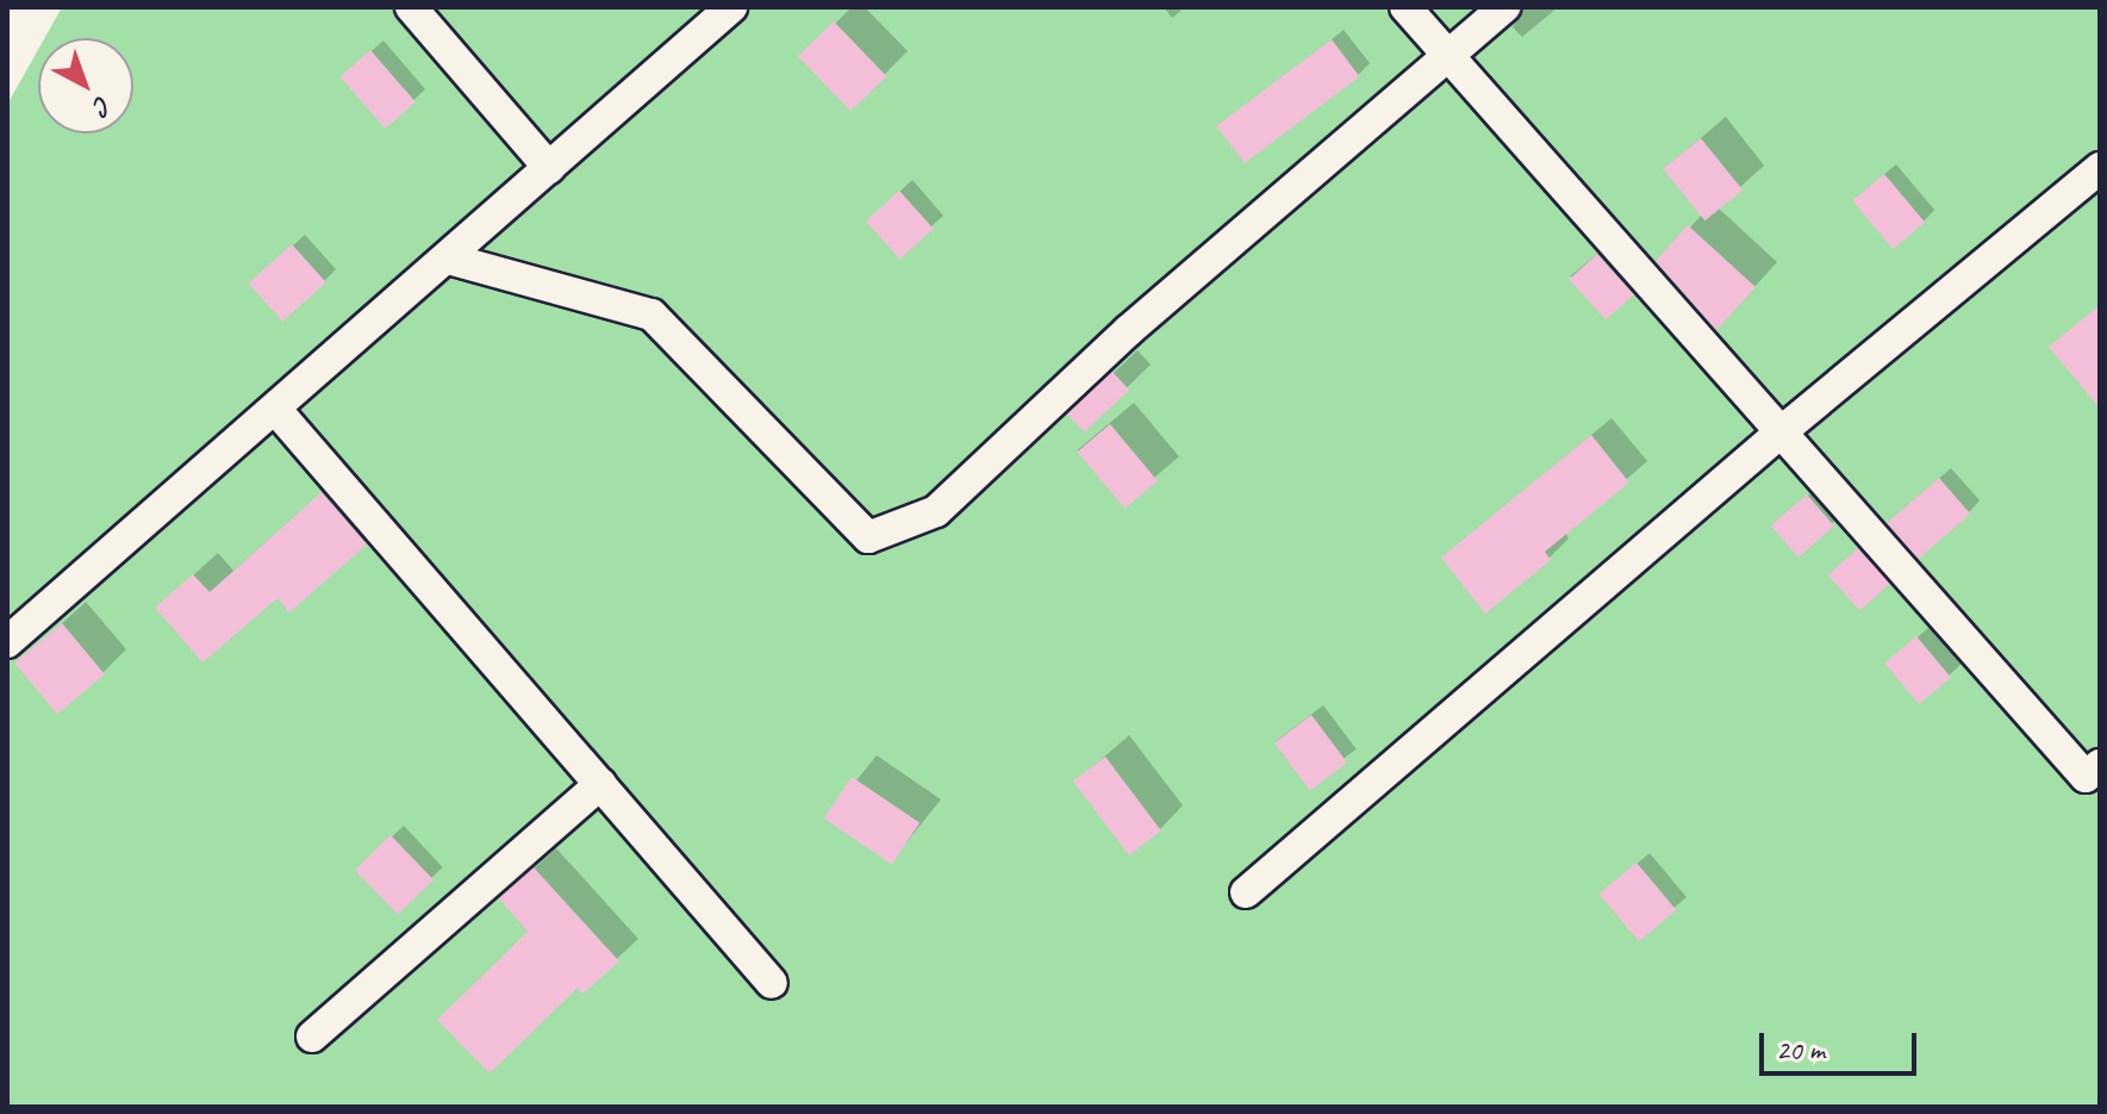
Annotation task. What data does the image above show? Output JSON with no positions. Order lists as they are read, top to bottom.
{
  "scale_bar": "20 m",
  "north": "bottom right"
}
